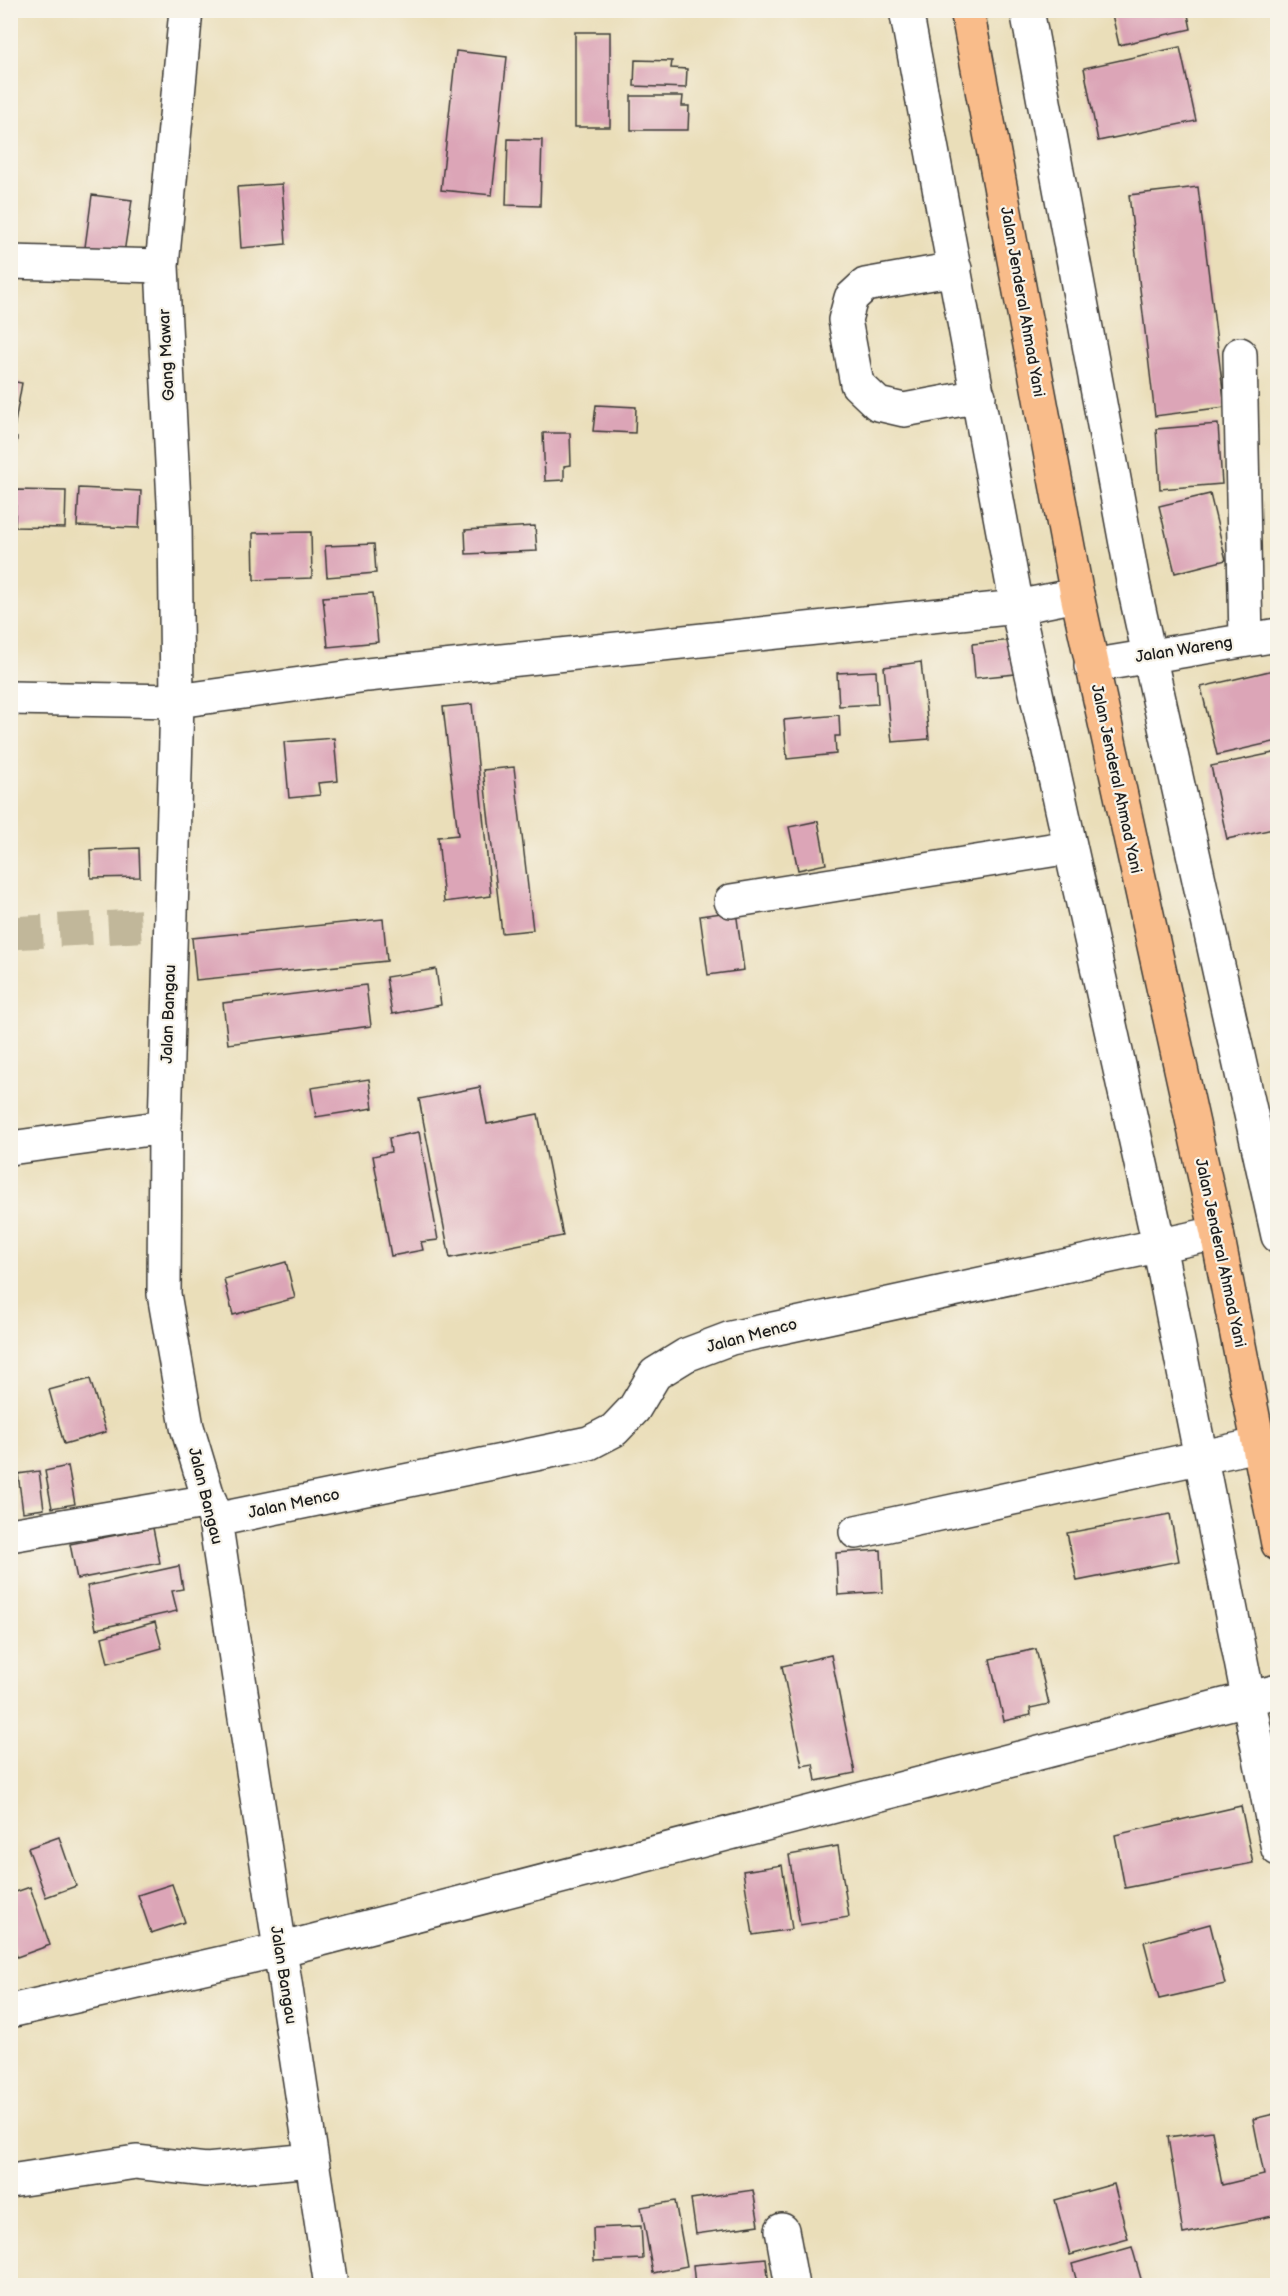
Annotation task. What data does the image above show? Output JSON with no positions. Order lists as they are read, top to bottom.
{
  "streets": {
    "main road": ["Jalan Jenderal Ahmad Yani"],
    "street": [
      "Gang Mawar",
      "Jalan Wareng",
      "Jalan Bangau",
      "Jalan Menco"
    ]
  },
  "crossings": [
    ["Jalan Jenderal Ahmad Yani", "Jalan Wareng"],
    ["Jalan Jenderal Ahmad Yani", "Jalan Menco"],
    ["Gang Mawar", "Jalan Bangau"],
    ["Jalan Bangau", "Jalan Menco"]
  ]
}
